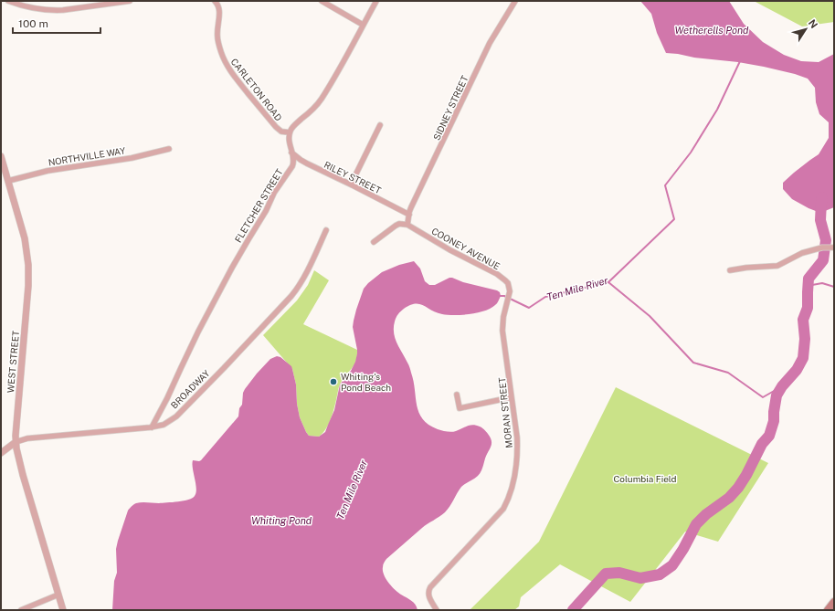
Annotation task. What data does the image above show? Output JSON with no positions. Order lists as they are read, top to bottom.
{
  "streets": {
    "street": [
      "CARLETON ROAD",
      "SIDNEY STREET",
      "NORTHVILLE WAY",
      "RILEY STREET",
      "FLETCHER STREET",
      "COONEY AVENUE",
      "WEST STREET",
      "BROADWAY",
      "MORAN STREET"
    ]
  },
  "crossings": [
    ["CARLETON ROAD", "FLETCHER STREET"],
    ["SIDNEY STREET", "RILEY STREET"],
    ["SIDNEY STREET", "COONEY AVENUE"],
    ["NORTHVILLE WAY", "WEST STREET"],
    ["RILEY STREET", "FLETCHER STREET"],
    ["FLETCHER STREET", "BROADWAY"],
    ["COONEY AVENUE", "MORAN STREET"],
    ["WEST STREET", "BROADWAY"]
  ],
  "water": ["Wetherells Pond", "Ten Mile River", "Whiting Pond"],
  "parks": ["Columbia Field"],
  "places": ["Whiting's Pond Beach"],
  "scale_bar": "100 m",
  "north": "top right"
}
